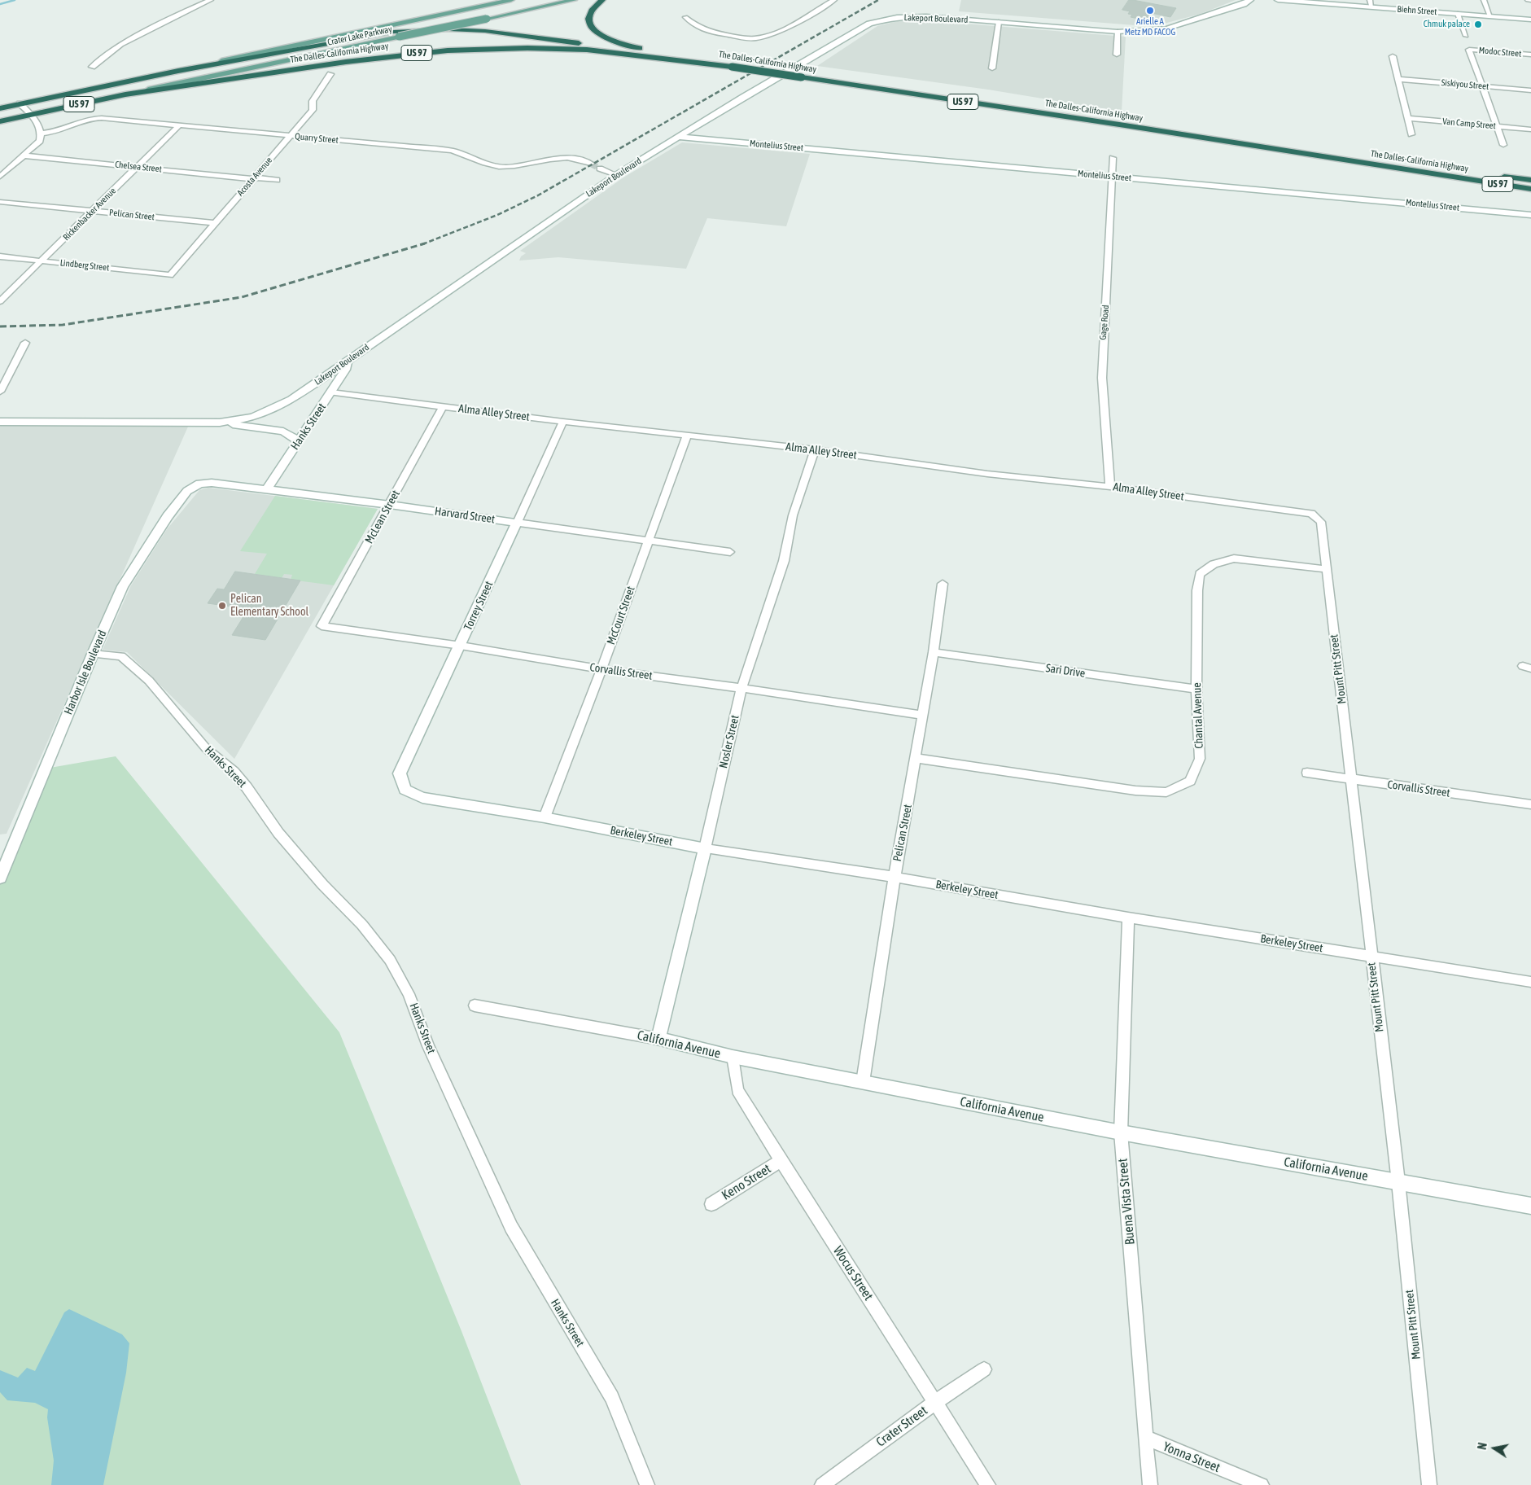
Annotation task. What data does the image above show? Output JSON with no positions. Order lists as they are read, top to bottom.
{
  "streets": {
    "highway": ["The Dalles-California Highway", "US 97"],
    "main road": ["Crater Lake Parkway"],
    "street": [
      "Biehn Street",
      "Lakeport Boulevard",
      "Modoc Street",
      "Siskiyou Street",
      "Van Camp Street",
      "Quarry Street",
      "Montelius Street",
      "Chelsea Street",
      "Acosta Avenue",
      "Rickenbacker Avenue",
      "Pelican Street",
      "Lindberg Street",
      "Gage Road",
      "Alma Alley Street",
      "Hanks Street",
      "Harvard Street",
      "McLean Street",
      "Torrey Street",
      "McCourt Street",
      "Mount Pitt Street",
      "Sari Drive",
      "Corvallis Street",
      "Harbor Isle Boulevard",
      "Chantal Avenue",
      "Nosler Street",
      "Berkeley Street",
      "California Avenue",
      "Keno Street",
      "Buena Vista Street",
      "Wocus Street",
      "Crater Street",
      "Yonna Street"
    ]
  },
  "crossings": [
    ["Lakeport Boulevard", "Montelius Street"],
    ["Lakeport Boulevard", "Hanks Street"],
    ["Crater Lake Parkway", "The Dalles-California Highway"],
    ["Crater Lake Parkway", "US 97"],
    ["Modoc Street", "Siskiyou Street"],
    ["The Dalles-California Highway", "US 97"],
    ["Quarry Street", "Acosta Avenue"],
    ["Quarry Street", "Rickenbacker Avenue"],
    ["Montelius Street", "Gage Road"],
    ["Chelsea Street", "Acosta Avenue"],
    ["Chelsea Street", "Rickenbacker Avenue"],
    ["Acosta Avenue", "Pelican Street"],
    ["Acosta Avenue", "Lindberg Street"],
    ["Rickenbacker Avenue", "Pelican Street"],
    ["Rickenbacker Avenue", "Lindberg Street"],
    ["Pelican Street", "Sari Drive"],
    ["Pelican Street", "Corvallis Street"],
    ["Pelican Street", "Chantal Avenue"],
    ["Pelican Street", "Berkeley Street"],
    ["Pelican Street", "California Avenue"],
    ["Gage Road", "Alma Alley Street"],
    ["Alma Alley Street", "Hanks Street"],
    ["Alma Alley Street", "McLean Street"],
    ["Alma Alley Street", "Torrey Street"],
    ["Alma Alley Street", "McCourt Street"],
    ["Alma Alley Street", "Mount Pitt Street"],
    ["Alma Alley Street", "Nosler Street"],
    ["Hanks Street", "Harvard Street"],
    ["Hanks Street", "Harbor Isle Boulevard"],
    ["Harvard Street", "McLean Street"],
    ["Harvard Street", "Torrey Street"],
    ["Harvard Street", "McCourt Street"],
    ["Harvard Street", "Harbor Isle Boulevard"],
    ["McLean Street", "Corvallis Street"],
    ["Torrey Street", "Corvallis Street"],
    ["Torrey Street", "Berkeley Street"],
    ["McCourt Street", "Corvallis Street"],
    ["McCourt Street", "Berkeley Street"],
    ["Mount Pitt Street", "Corvallis Street"],
    ["Mount Pitt Street", "Chantal Avenue"],
    ["Mount Pitt Street", "Berkeley Street"],
    ["Mount Pitt Street", "California Avenue"],
    ["Sari Drive", "Chantal Avenue"],
    ["Corvallis Street", "Nosler Street"],
    ["Nosler Street", "Berkeley Street"],
    ["Nosler Street", "California Avenue"],
    ["Berkeley Street", "Buena Vista Street"],
    ["California Avenue", "Buena Vista Street"],
    ["California Avenue", "Wocus Street"],
    ["Keno Street", "Wocus Street"],
    ["Buena Vista Street", "Yonna Street"],
    ["Wocus Street", "Crater Street"]
  ],
  "places": ["Arielle A Metz MD FACOG", "Chmuk palace", "Pelican Elementary School"],
  "north": "left"
}
